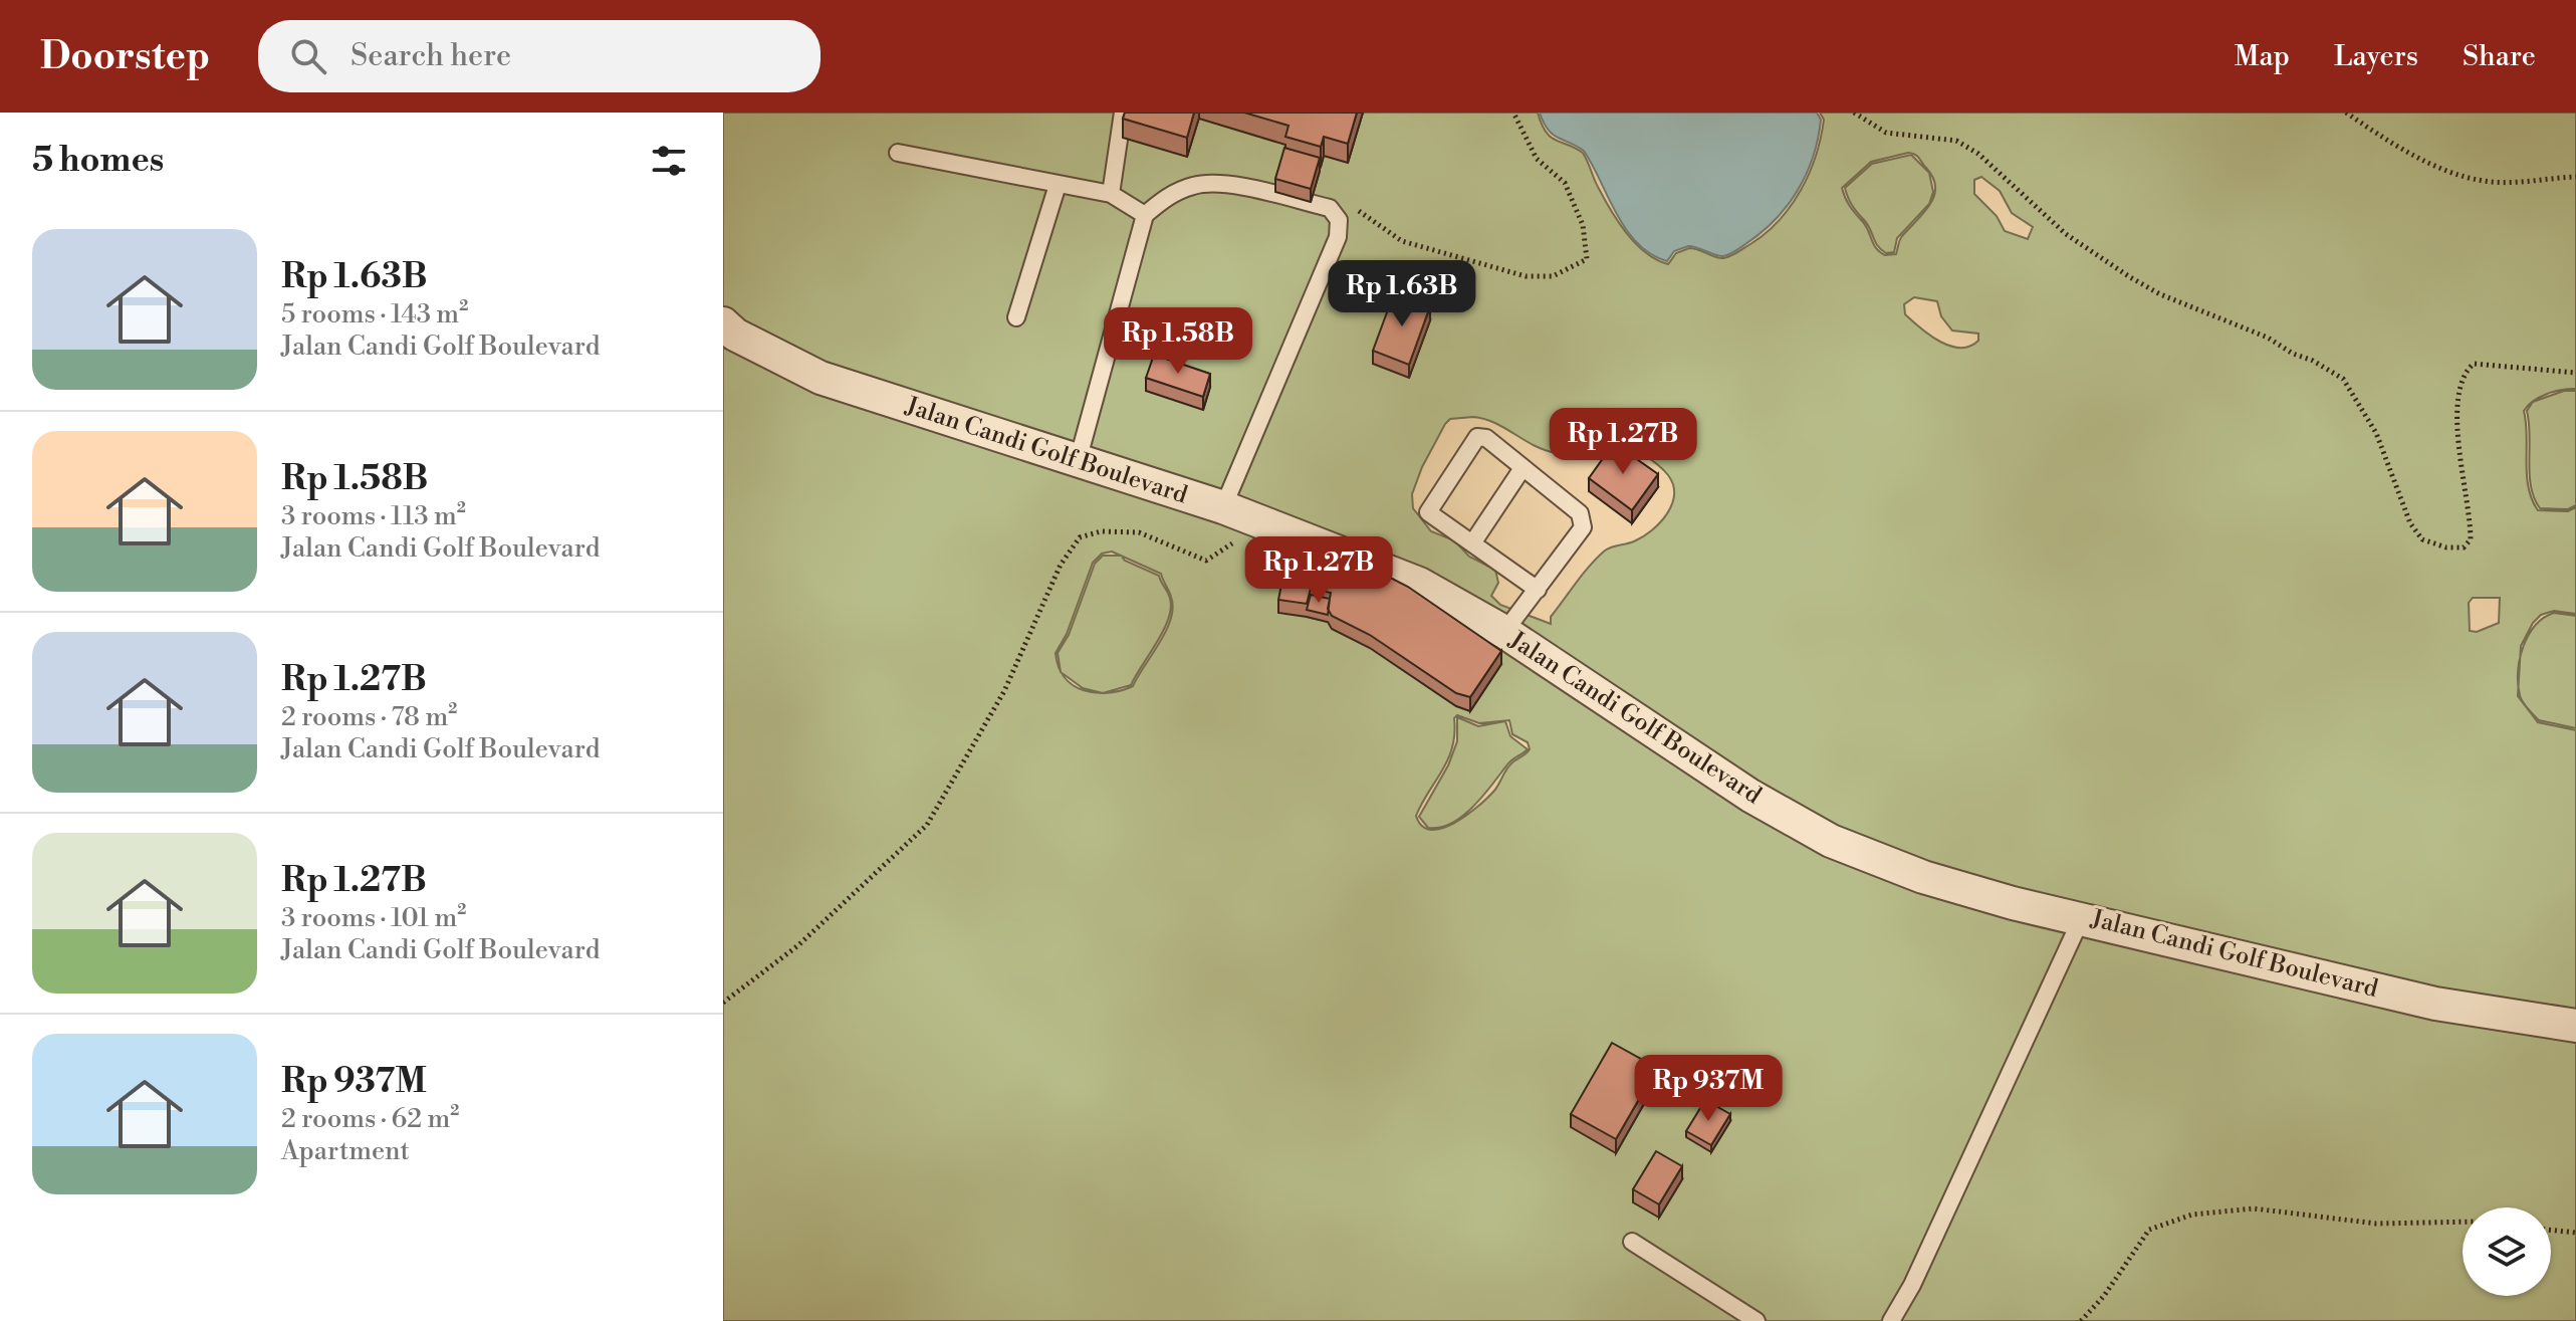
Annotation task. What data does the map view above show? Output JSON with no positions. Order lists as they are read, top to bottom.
{
  "streets": {
    "street": ["Jalan Candi Golf Boulevard"]
  },
  "page": {
    "header": "Doorstep",
    "search": "Search here",
    "nav": ["Map", "Layers", "Share"],
    "heading": "5 homes",
    "list": [
      {
        "name": "Rp 1.63B",
        "note": "5 rooms · 143 m² · Jalan Candi Golf Boulevard"
      },
      {
        "name": "Rp 1.58B",
        "note": "3 rooms · 113 m² · Jalan Candi Golf Boulevard"
      },
      {
        "name": "Rp 1.27B",
        "note": "2 rooms · 78 m² · Jalan Candi Golf Boulevard"
      },
      {
        "name": "Rp 1.27B",
        "note": "3 rooms · 101 m² · Jalan Candi Golf Boulevard"
      },
      {
        "name": "Rp 937M",
        "note": "2 rooms · 62 m² · Apartment"
      }
    ],
    "price": [
      "Rp 1.63B",
      "Rp 1.58B",
      "Rp 1.27B",
      "Rp 1.27B",
      "Rp 937M"
    ]
  }
}
